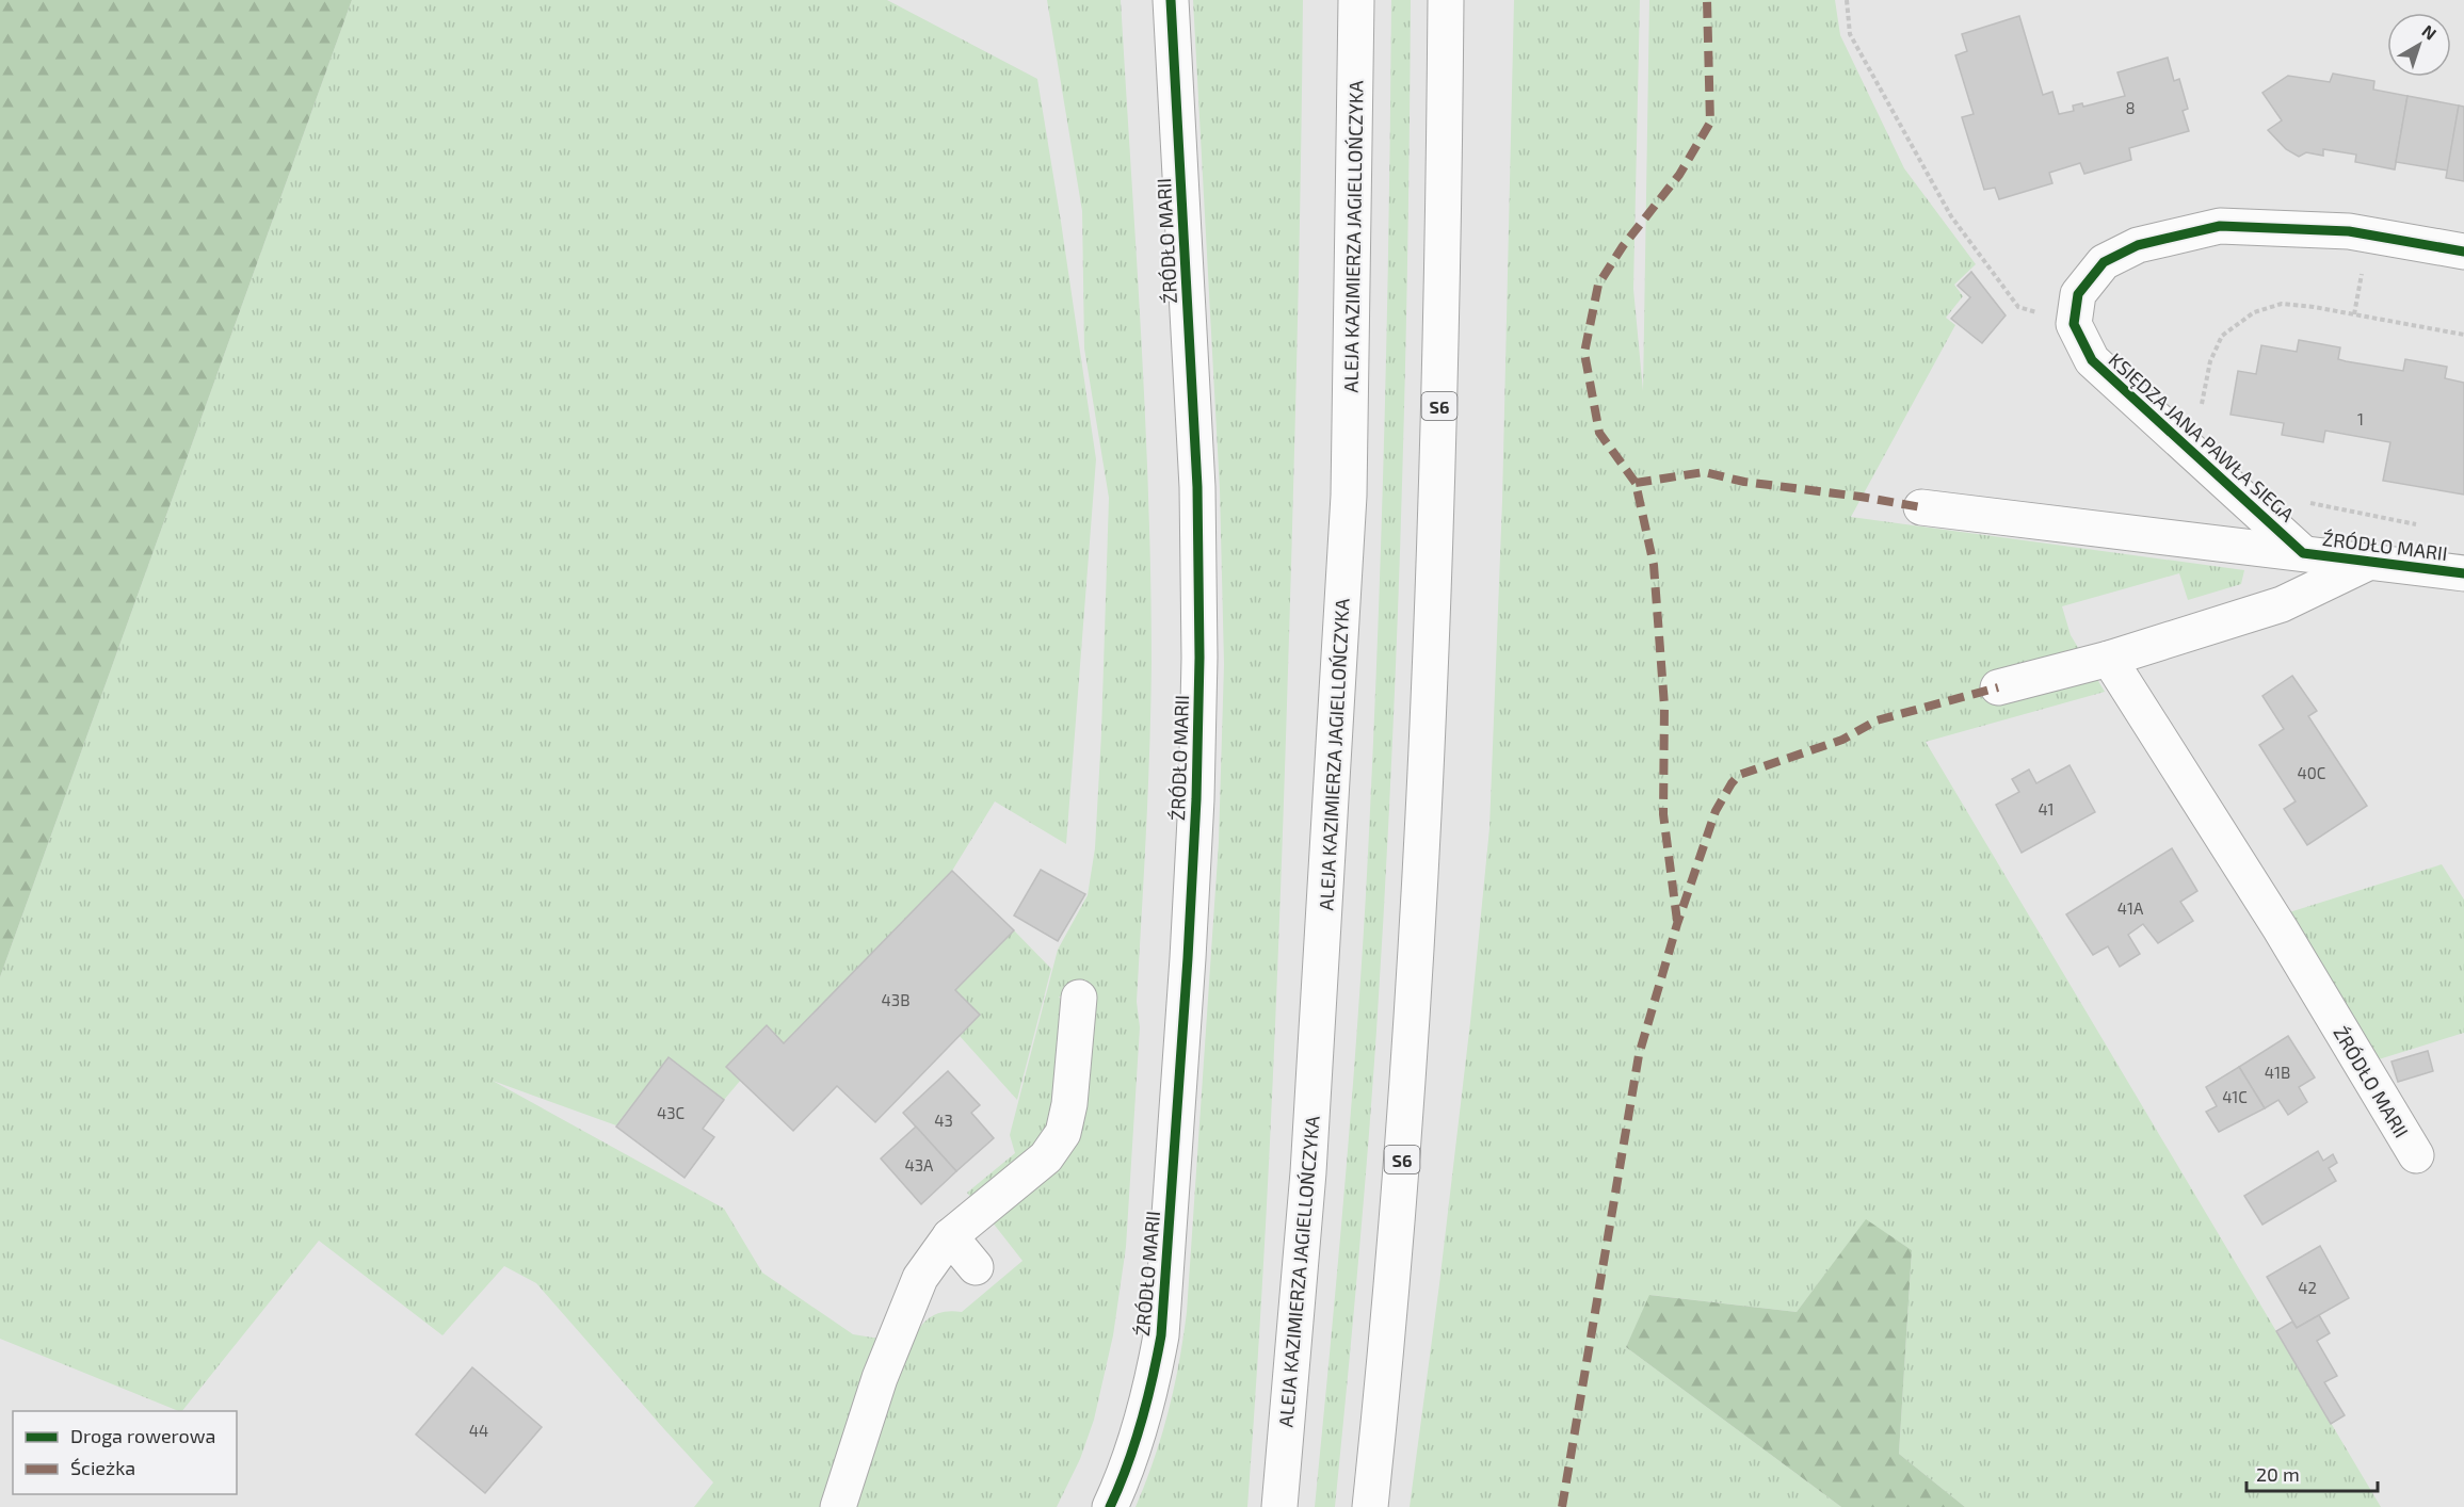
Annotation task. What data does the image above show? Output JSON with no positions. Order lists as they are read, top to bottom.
{
  "streets": {
    "main road": [
      "ALEJA KAZIMIERZA JAGIELLOŃCZYKA",
      "ŹRÓDŁO MARII",
      "S6",
      "KSIĘDZA JANA PAWŁA SIEGA"
    ]
  },
  "crossings": [
    ["ŹRÓDŁO MARII", "KSIĘDZA JANA PAWŁA SIEGA"]
  ],
  "house_numbers": [
    "8",
    "1",
    "40C",
    "41",
    "41A",
    "43B",
    "41B",
    "41C",
    "43C",
    "43",
    "43A",
    "42",
    "44"
  ],
  "legend": ["Droga rowerowa", "Ścieżka"],
  "scale_bar": "20 m",
  "north": "top right"
}
